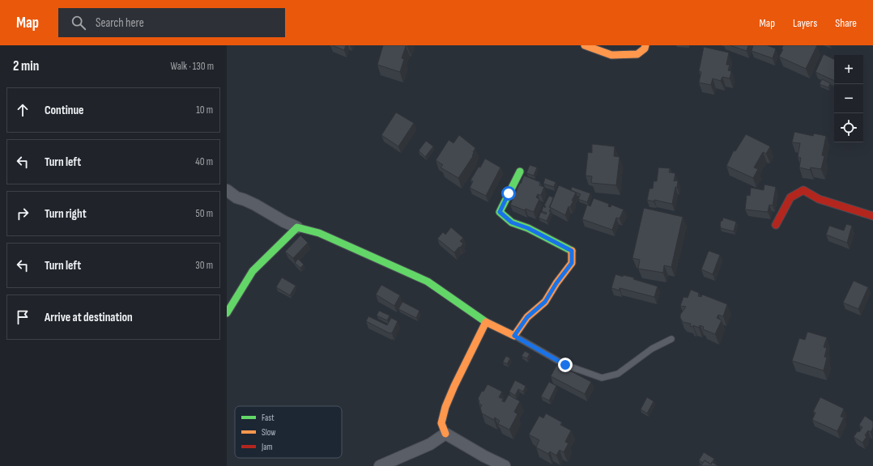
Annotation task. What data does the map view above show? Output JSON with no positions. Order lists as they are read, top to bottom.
{
  "legend": ["Fast", "Slow", "Jam"],
  "page": {
    "header": "Map",
    "search": "Search here",
    "nav": ["Map", "Layers", "Share"],
    "heading": ["2 min", "Walk · 130 m"],
    "map_buttons": ["+", "−"],
    "list": [
      ["Continue", "10 m"],
      ["Turn left", "40 m"],
      ["Turn right", "50 m"],
      ["Turn left", "30 m"],
      "Arrive at destination"
    ]
  }
}
